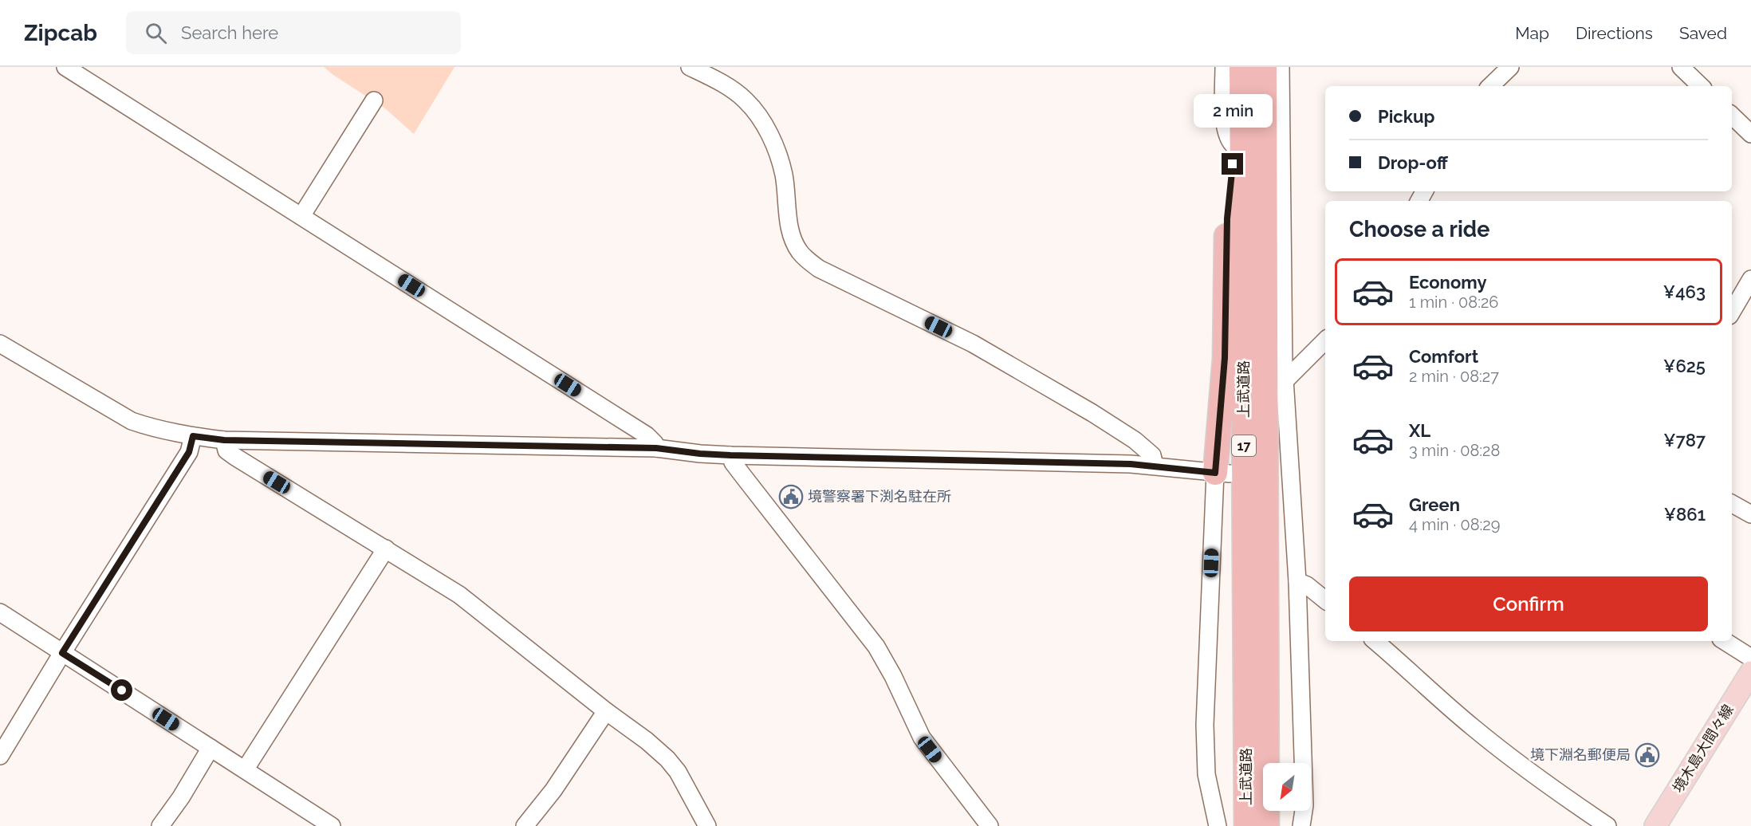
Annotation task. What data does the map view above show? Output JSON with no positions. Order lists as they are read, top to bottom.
{
  "streets": {
    "highway": ["上武道路", "17"],
    "main road": ["境木島大間々線"]
  },
  "places": {
    "public building": ["境警察署下渕名駐在所", "境下淵名郵便局"]
  },
  "north": "bottom left",
  "page": {
    "header": "Zipcab",
    "search": "Search here",
    "nav": ["Map", "Directions", "Saved"],
    "banner": ["Pickup", "Drop-off"],
    "bubble": "2 min",
    "heading": "Choose a ride",
    "list": [
      {
        "name": "Economy",
        "note": "1 min · 08:26",
        "value": "¥463"
      },
      {
        "name": "Comfort",
        "note": "2 min · 08:27",
        "value": "¥625"
      },
      {
        "name": "XL",
        "note": "3 min · 08:28",
        "value": "¥787"
      },
      {
        "name": "Green",
        "note": "4 min · 08:29",
        "value": "¥861"
      }
    ],
    "buttons": "Confirm"
  }
}
